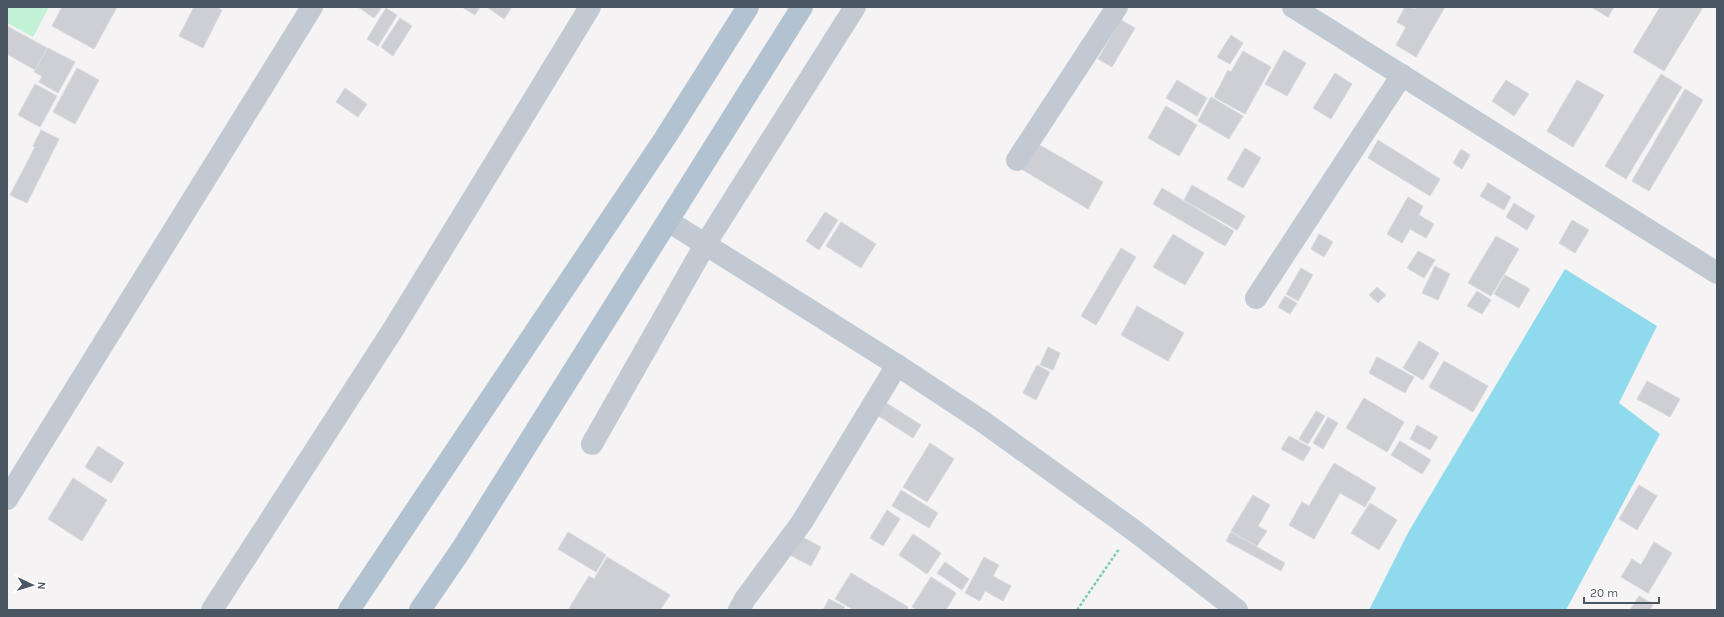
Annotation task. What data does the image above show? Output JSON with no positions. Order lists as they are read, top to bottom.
{
  "scale_bar": "20 m",
  "north": "right"
}
